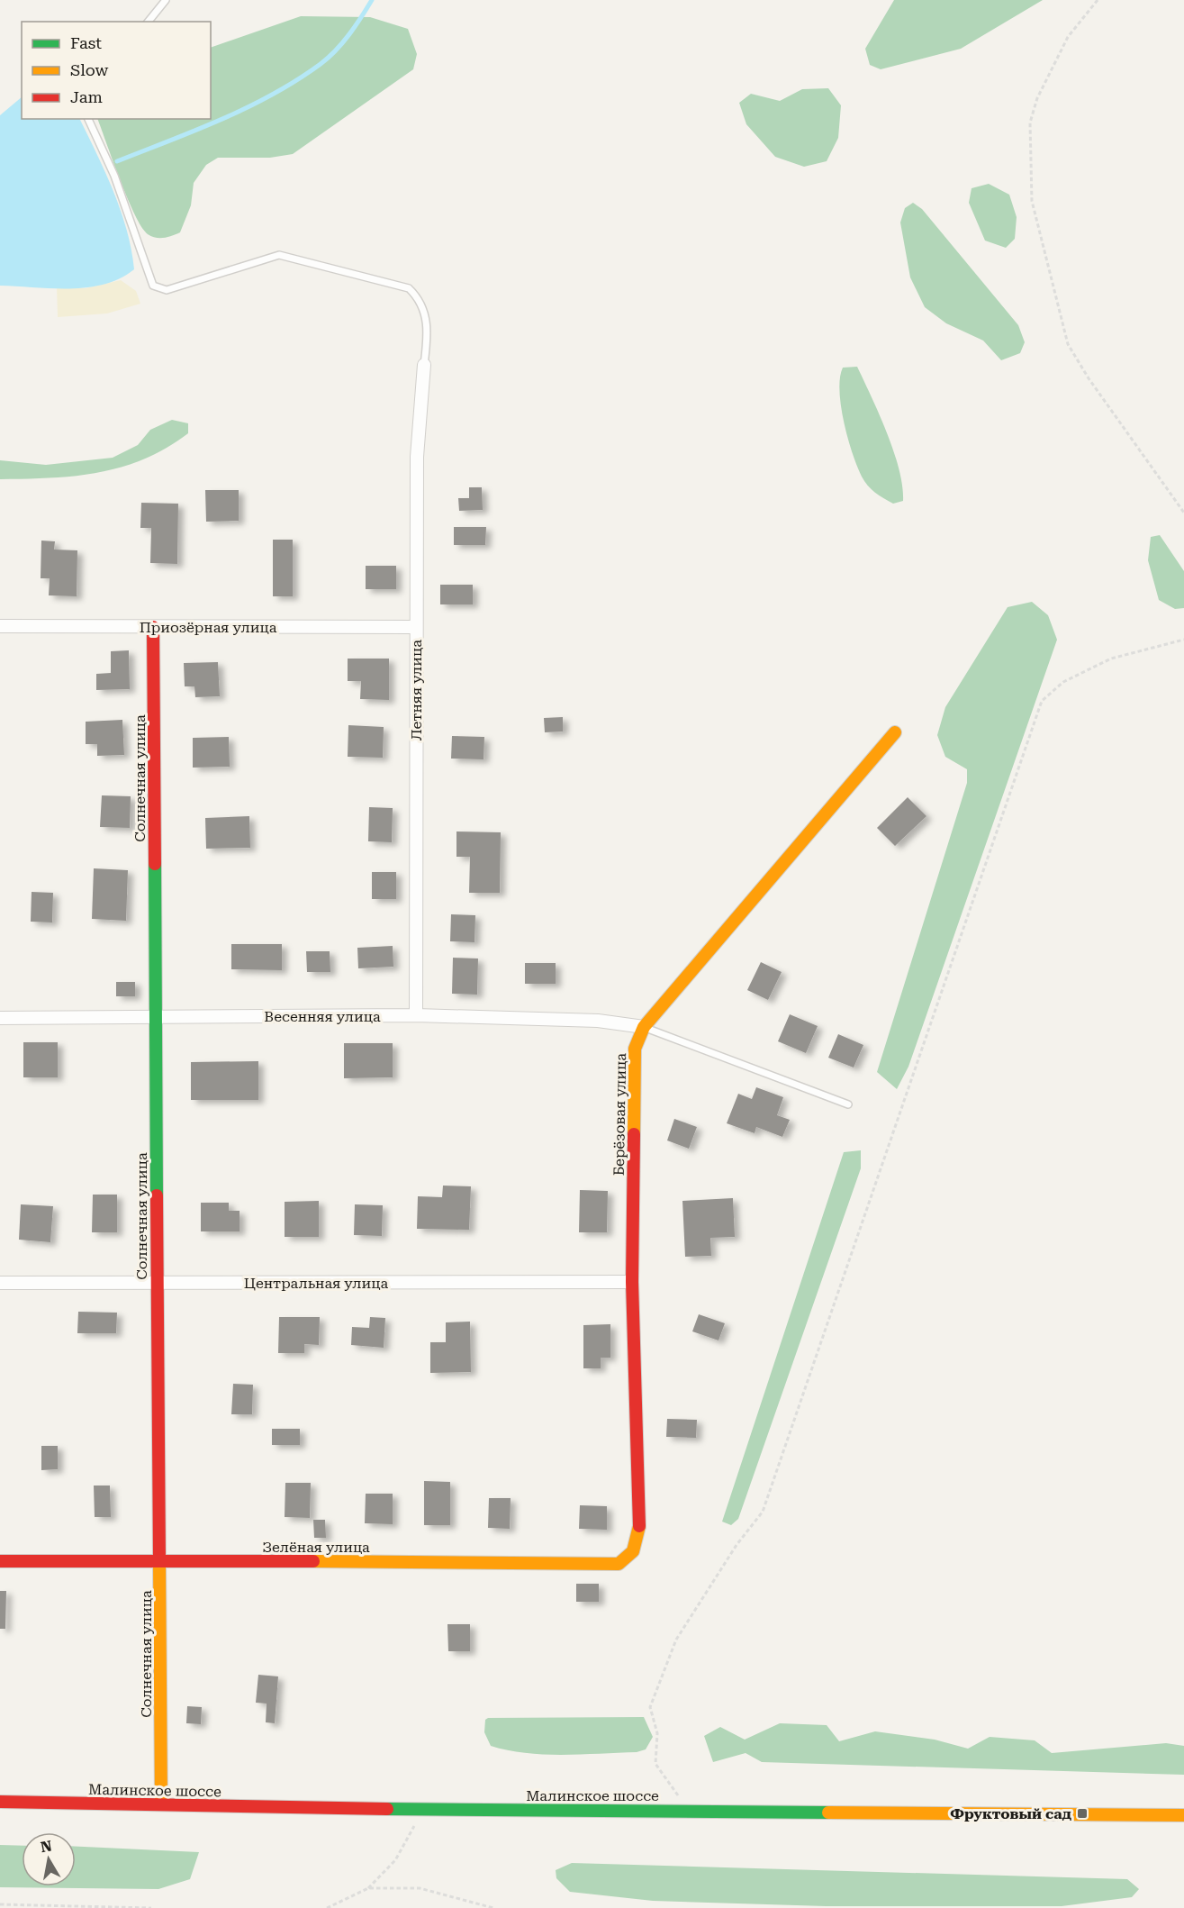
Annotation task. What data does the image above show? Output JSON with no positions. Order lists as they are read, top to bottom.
{
  "streets": {
    "street": [
      "Приозёрная улица",
      "Летняя улица",
      "Солнечная улица",
      "Весенняя улица",
      "Берёзовая улица",
      "Центральная улица",
      "Зелёная улица",
      "Малинское шоссе"
    ]
  },
  "crossings": [
    ["Приозёрная улица", "Летняя улица"],
    ["Приозёрная улица", "Солнечная улица"],
    ["Летняя улица", "Весенняя улица"],
    ["Солнечная улица", "Весенняя улица"],
    ["Солнечная улица", "Центральная улица"],
    ["Солнечная улица", "Зелёная улица"],
    ["Солнечная улица", "Малинское шоссе"],
    ["Весенняя улица", "Берёзовая улица"],
    ["Берёзовая улица", "Центральная улица"],
    ["Берёзовая улица", "Зелёная улица"]
  ],
  "places": {
    "transit": ["Фруктовый сад"]
  },
  "legend": ["Fast", "Slow", "Jam"],
  "north": "top"
}
